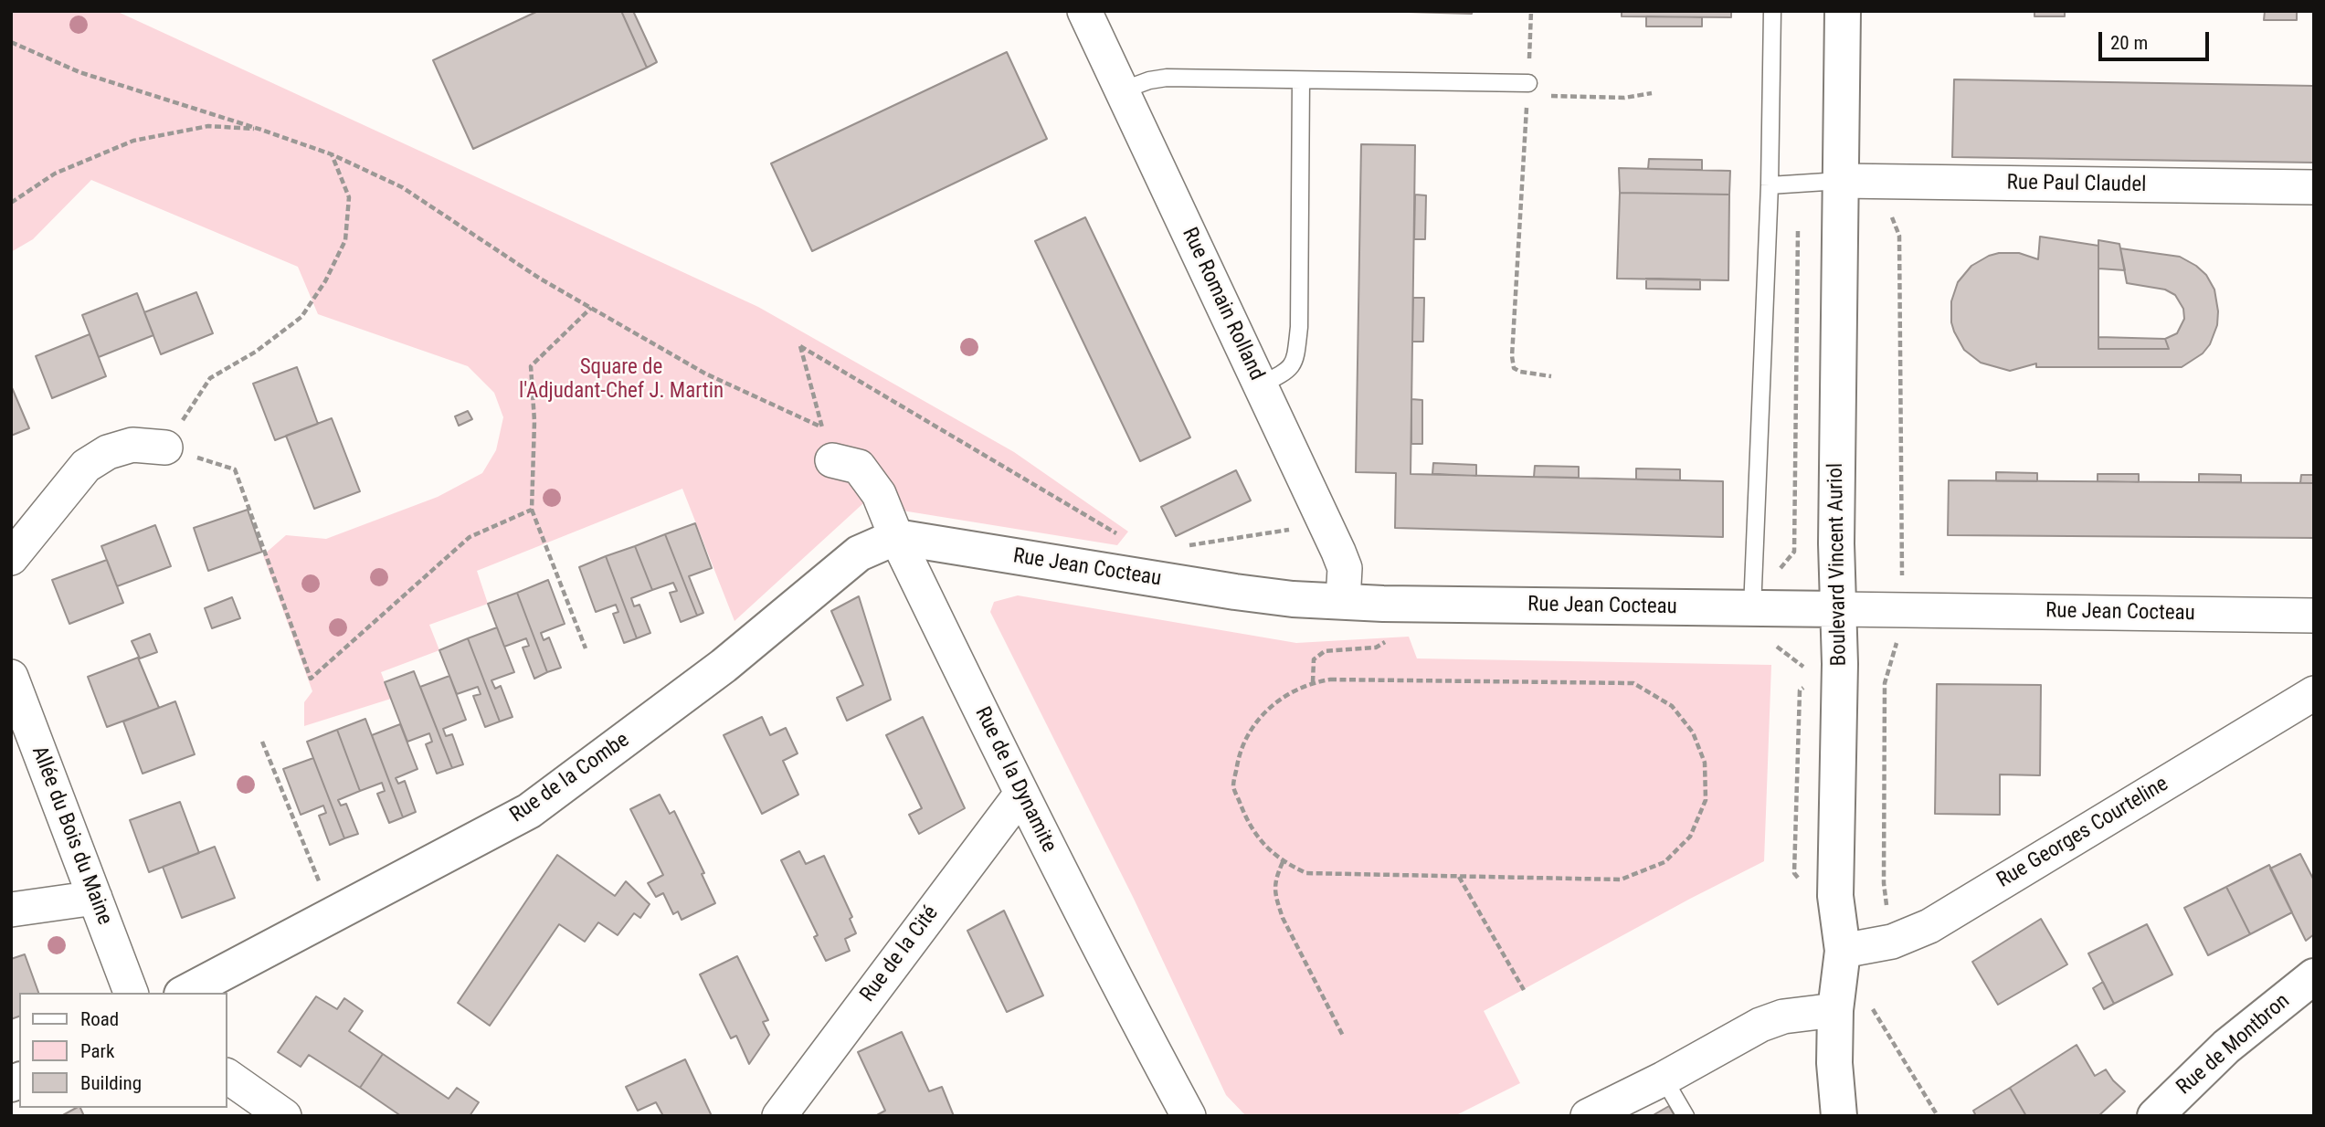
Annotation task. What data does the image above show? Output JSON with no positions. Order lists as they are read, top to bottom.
{
  "streets": {
    "street": [
      "Rue Paul Claudel",
      "Rue Romain Rolland",
      "Boulevard Vincent Auriol",
      "Rue Jean Cocteau",
      "Rue de la Combe",
      "Rue de la Dynamite",
      "Rue Georges Courteline",
      "Allée du Bois du Maine",
      "Rue de la Cité",
      "Rue de Montbron"
    ]
  },
  "crossings": [
    ["Rue Paul Claudel", "Boulevard Vincent Auriol"],
    ["Rue Romain Rolland", "Rue Jean Cocteau"],
    ["Boulevard Vincent Auriol", "Rue Jean Cocteau"],
    ["Boulevard Vincent Auriol", "Rue Georges Courteline"],
    ["Rue Jean Cocteau", "Rue de la Combe"],
    ["Rue Jean Cocteau", "Rue de la Dynamite"],
    ["Rue de la Combe", "Rue de la Dynamite"],
    ["Rue de la Dynamite", "Rue de la Cité"]
  ],
  "parks": ["Square de l'Adjudant-Chef J. Martin"],
  "legend": ["Road", "Park", "Building"],
  "scale_bar": "20 m"
}
